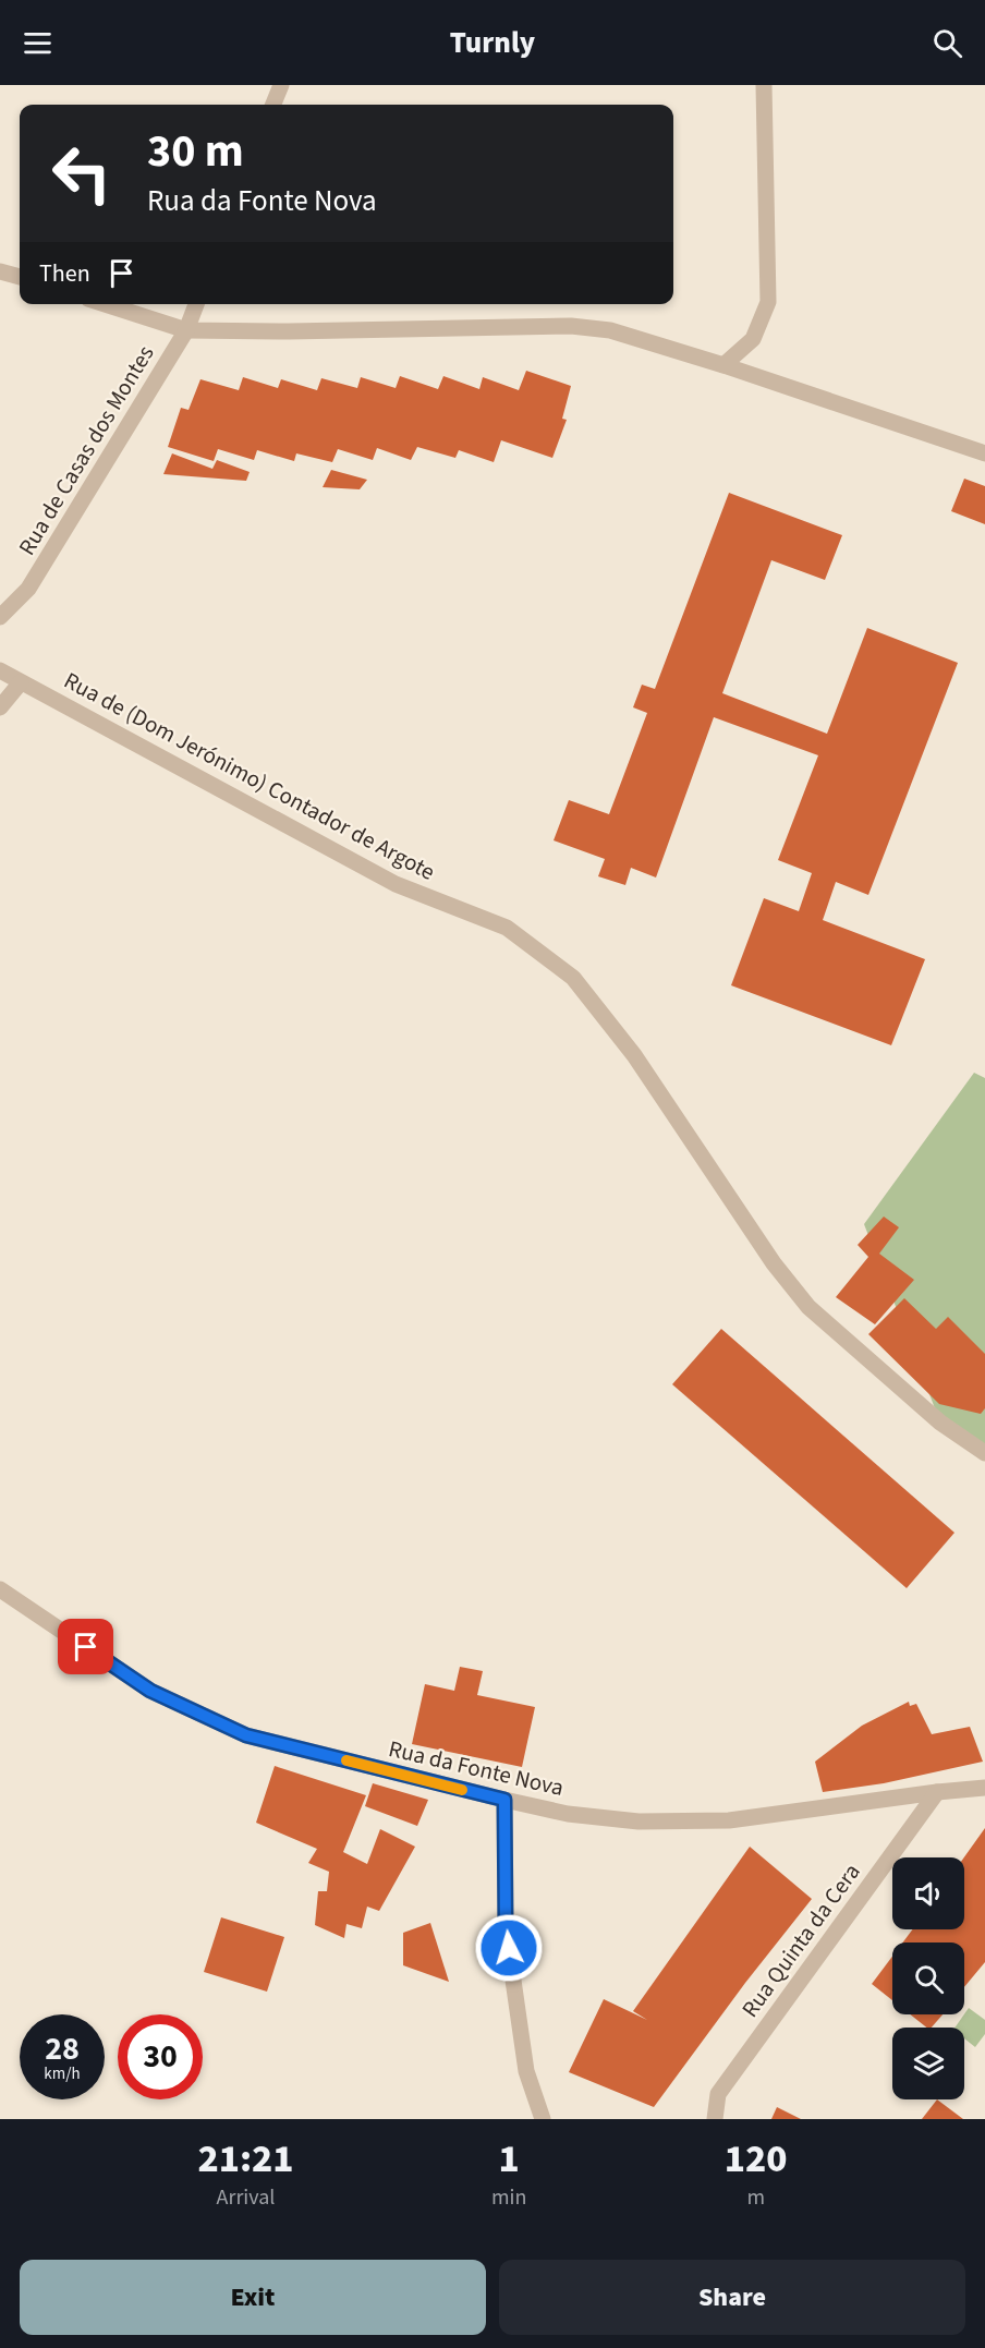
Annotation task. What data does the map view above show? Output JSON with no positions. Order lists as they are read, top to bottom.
{
  "streets": {
    "street": [
      "Rua de Casas dos Montes",
      "Rua de (Dom Jerónimo) Contador de Argote",
      "Rua da Fonte Nova",
      "Rua Quinta da Cera"
    ]
  },
  "crossings": [
    ["Rua da Fonte Nova", "Rua Quinta da Cera"]
  ],
  "page": {
    "header": "Turnly",
    "turn": ["30 m", "Rua da Fonte Nova"],
    "then": "Then",
    "speed": "28 km/h",
    "limit": "30",
    "eta": [
      "21:21",
      "Arrival",
      "1",
      "min",
      "120",
      "m"
    ],
    "buttons": ["Exit", "Share"]
  }
}
